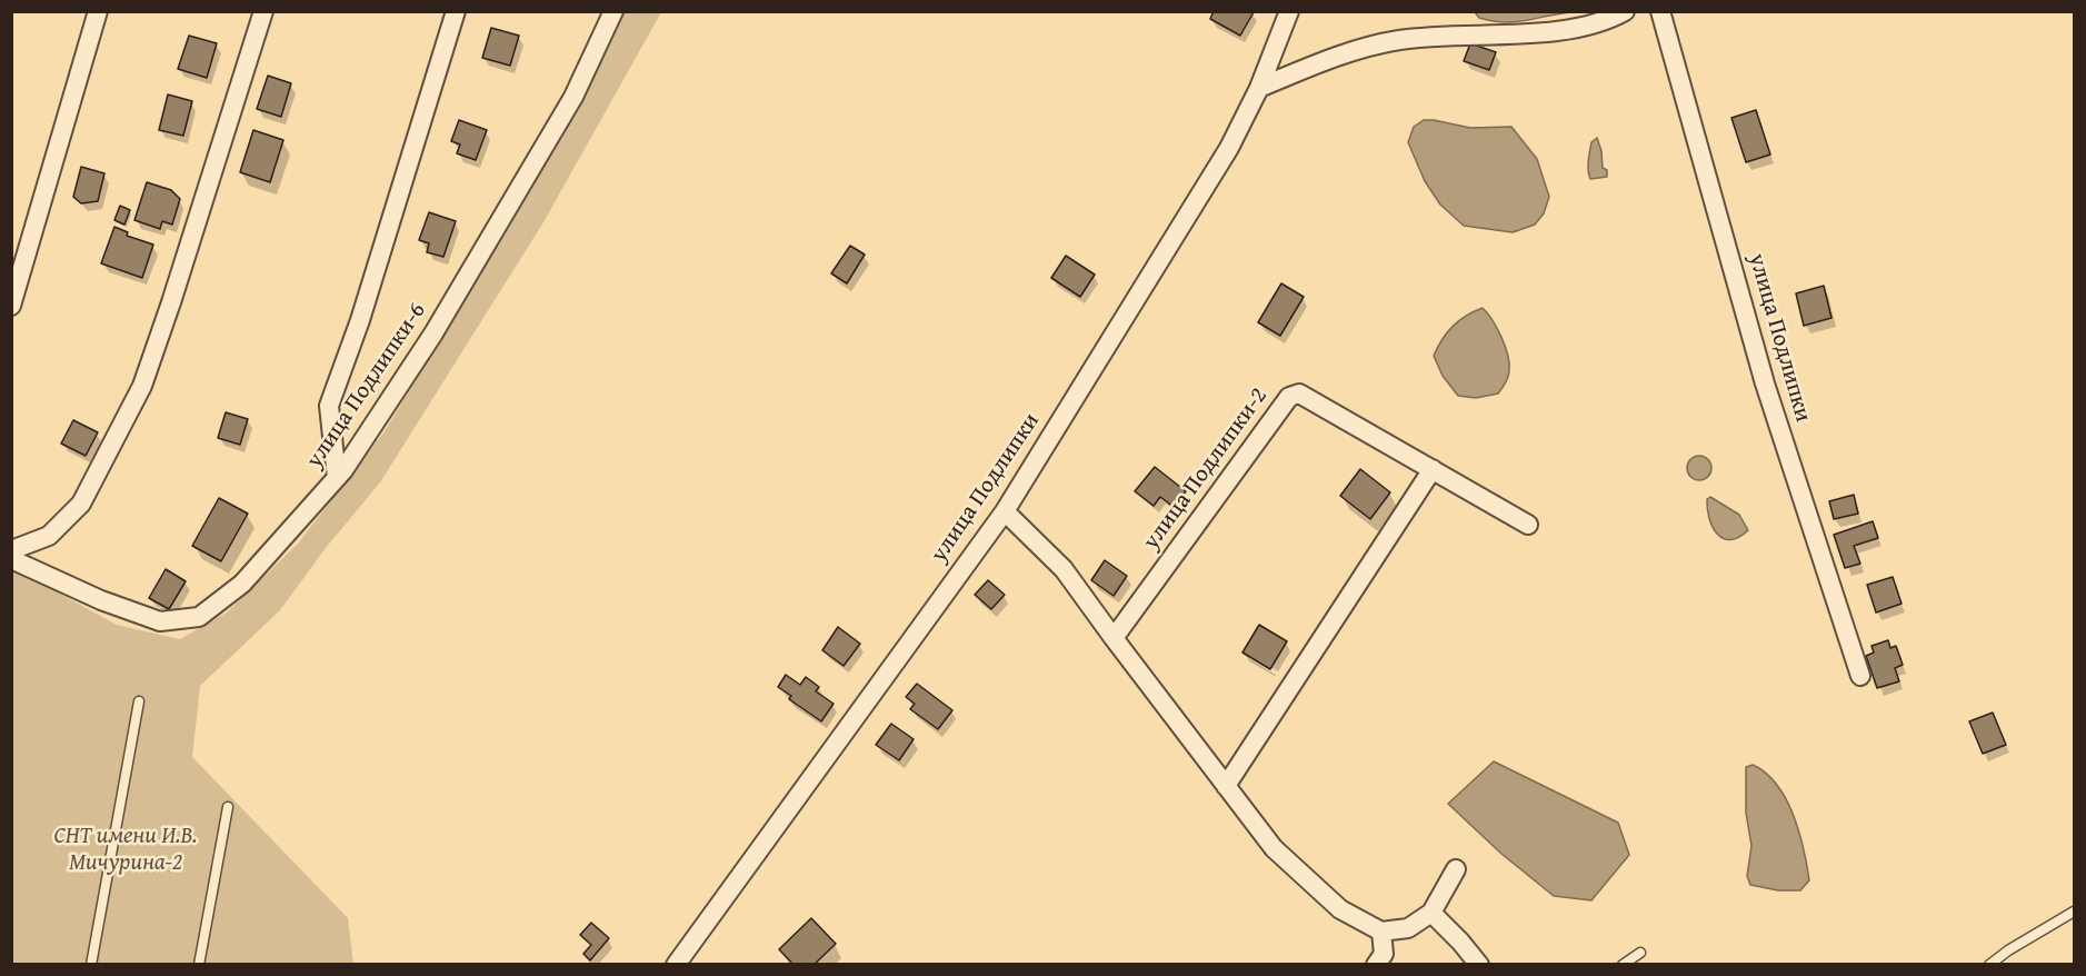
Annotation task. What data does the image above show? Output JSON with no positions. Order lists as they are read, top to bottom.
{
  "streets": {
    "street": ["улица Подлипки", "улица Подлипки-6", "улица Подлипки-2"]
  },
  "parks": ["СНТ имени И.В. Мичурина-2"]
}
